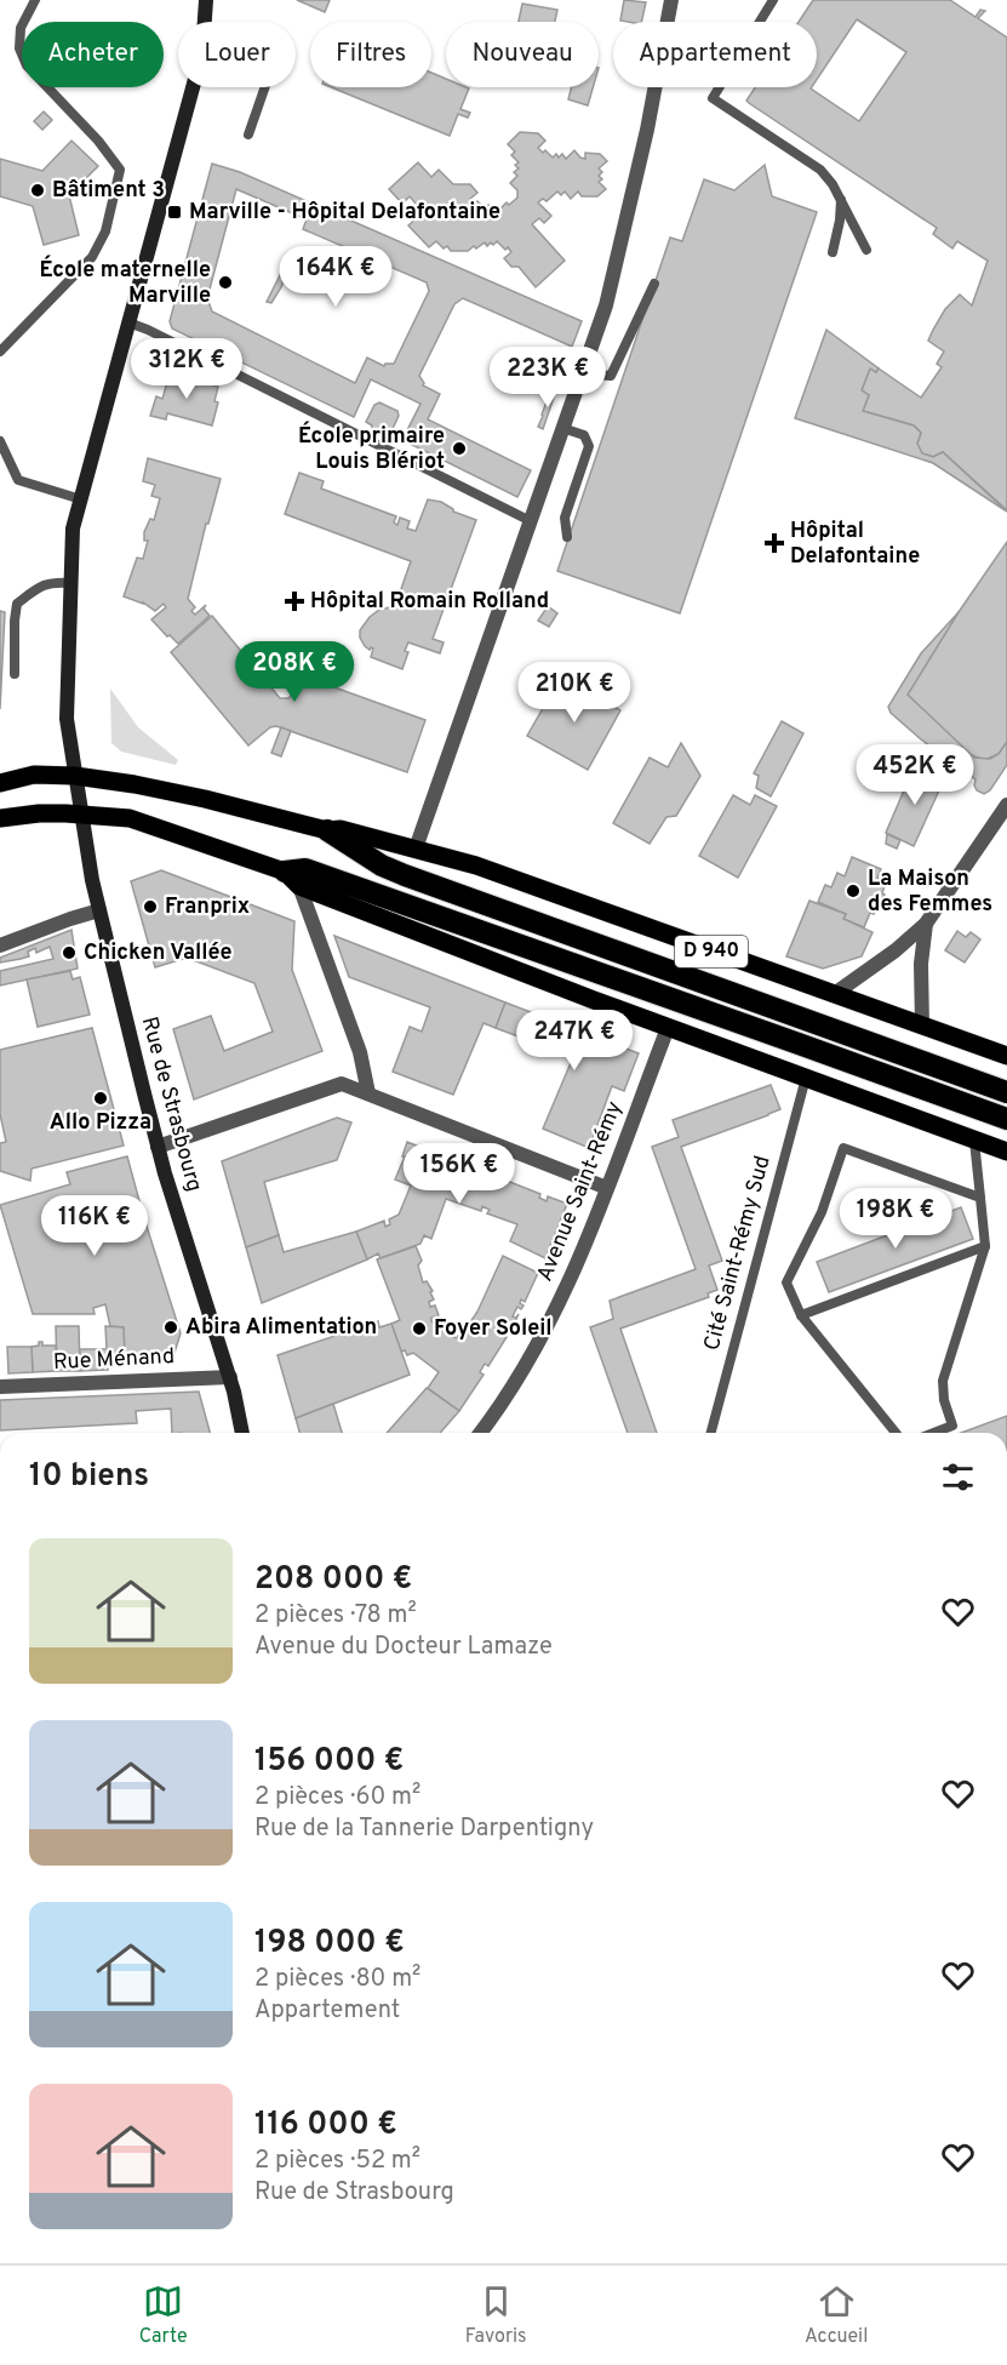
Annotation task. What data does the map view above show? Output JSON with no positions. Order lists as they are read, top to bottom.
{
  "streets": {
    "main road": ["D 940"],
    "street": ["Rue de Strasbourg", "Avenue Saint-Rémy", "Rue Ménand"],
    "lane": ["Cité Saint-Rémy Sud"]
  },
  "crossings": [
    ["D 940", "Rue de Strasbourg"],
    ["Rue de Strasbourg", "Rue Ménand"]
  ],
  "places": {
    "other": [
      "Bâtiment 3",
      "École maternelle Marville",
      "École primaire Louis Blériot",
      "La Maison des Femmes",
      "Franprix",
      "Chicken Vallée",
      "Allo Pizza",
      "Abira Alimentation",
      "Foyer Soleil"
    ],
    "transit": ["Marville - Hôpital Delafontaine"],
    "health": ["Hôpital Delafontaine", "Hôpital Romain Rolland"]
  },
  "page": {
    "chip": [
      "Acheter",
      "Louer",
      "Filtres",
      "Nouveau",
      "Appartement"
    ],
    "price": [
      "164K €",
      "312K €",
      "223K €",
      "208K €",
      "210K €",
      "452K €",
      "247K €",
      "156K €",
      "198K €",
      "116K €"
    ],
    "heading": "10 biens",
    "list": [
      {
        "name": "208 000 €",
        "note": "2 pièces · 78 m² · Avenue du Docteur Lamaze"
      },
      {
        "name": "156 000 €",
        "note": "2 pièces · 60 m² · Rue de la Tannerie Darpentigny"
      },
      {
        "name": "198 000 €",
        "note": "2 pièces · 80 m² · Appartement"
      },
      {
        "name": "116 000 €",
        "note": "2 pièces · 52 m² · Rue de Strasbourg"
      }
    ],
    "tabs": ["Carte", "Favoris", "Accueil"]
  }
}
